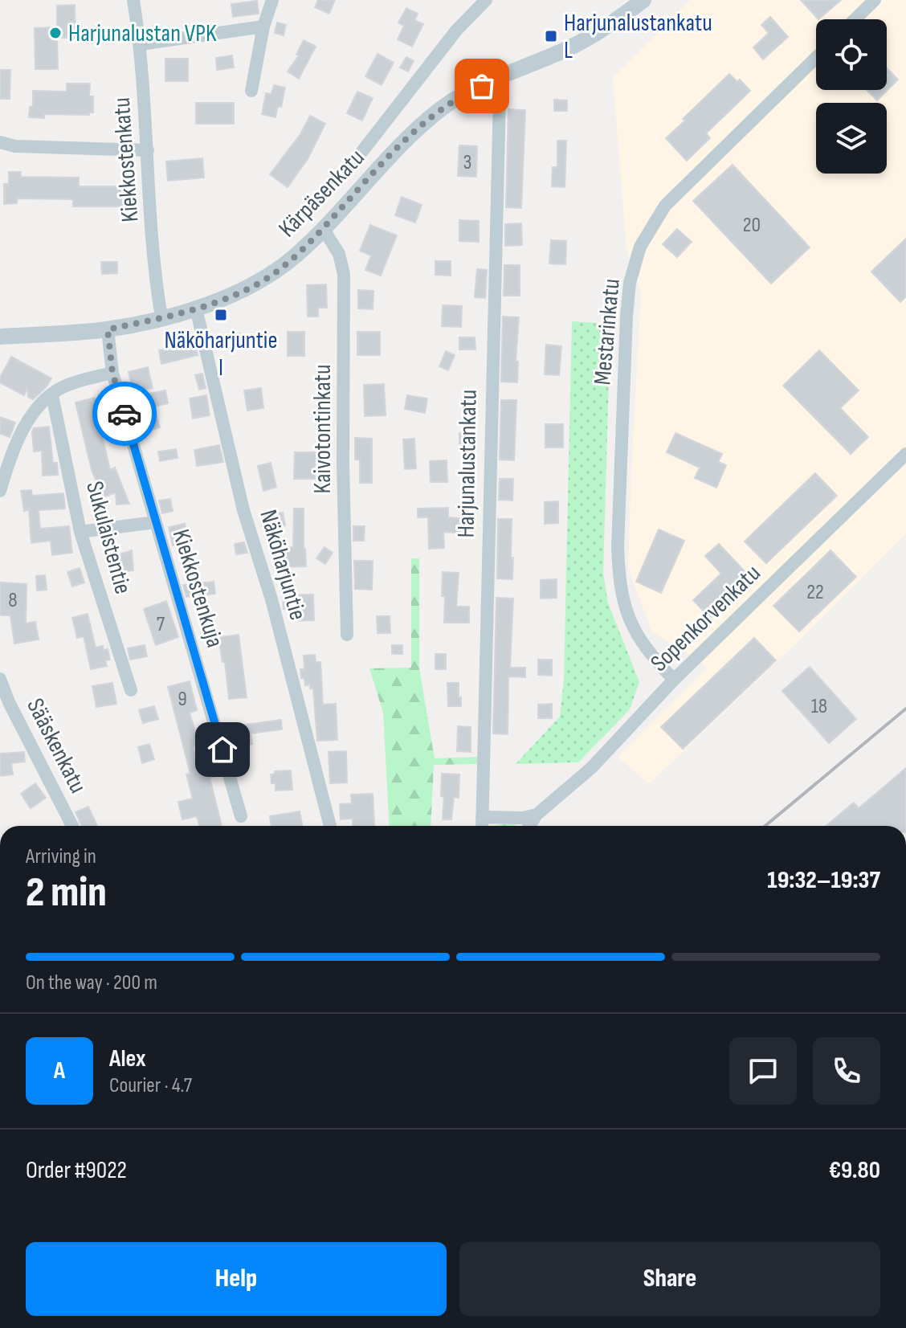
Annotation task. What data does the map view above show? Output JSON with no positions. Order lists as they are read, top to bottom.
{
  "streets": {
    "street": [
      "Kiekkostenkatu",
      "Kärpäsenkatu",
      "Mestarinkatu",
      "Kaivotontinkatu",
      "Harjunalustankatu",
      "Sukulaistentie",
      "Näköharjuntie",
      "Kiekkostenkuja",
      "Sopenkorvenkatu",
      "Sääskenkatu"
    ]
  },
  "crossings": [
    ["Kiekkostenkatu", "Kärpäsenkatu"],
    ["Kärpäsenkatu", "Kaivotontinkatu"],
    ["Kärpäsenkatu", "Näköharjuntie"],
    ["Kärpäsenkatu", "Kiekkostenkuja"],
    ["Mestarinkatu", "Sopenkorvenkatu"]
  ],
  "places": {
    "other": ["Harjunalustan VPK"],
    "transit": ["Harjunalustankatu L", "Näköharjuntie I"]
  },
  "house_numbers": [
    "3",
    "20",
    "22",
    "8",
    "7",
    "9",
    "18"
  ],
  "page": {
    "heading": ["2 min", "Arriving in", "19:32–19:37"],
    "panel": [
      "Alex",
      "Courier · 4.7",
      "Order #9022",
      "€9.80"
    ],
    "bar": "On the way · 200 m",
    "round": "A",
    "buttons": ["Help", "Share"]
  }
}
